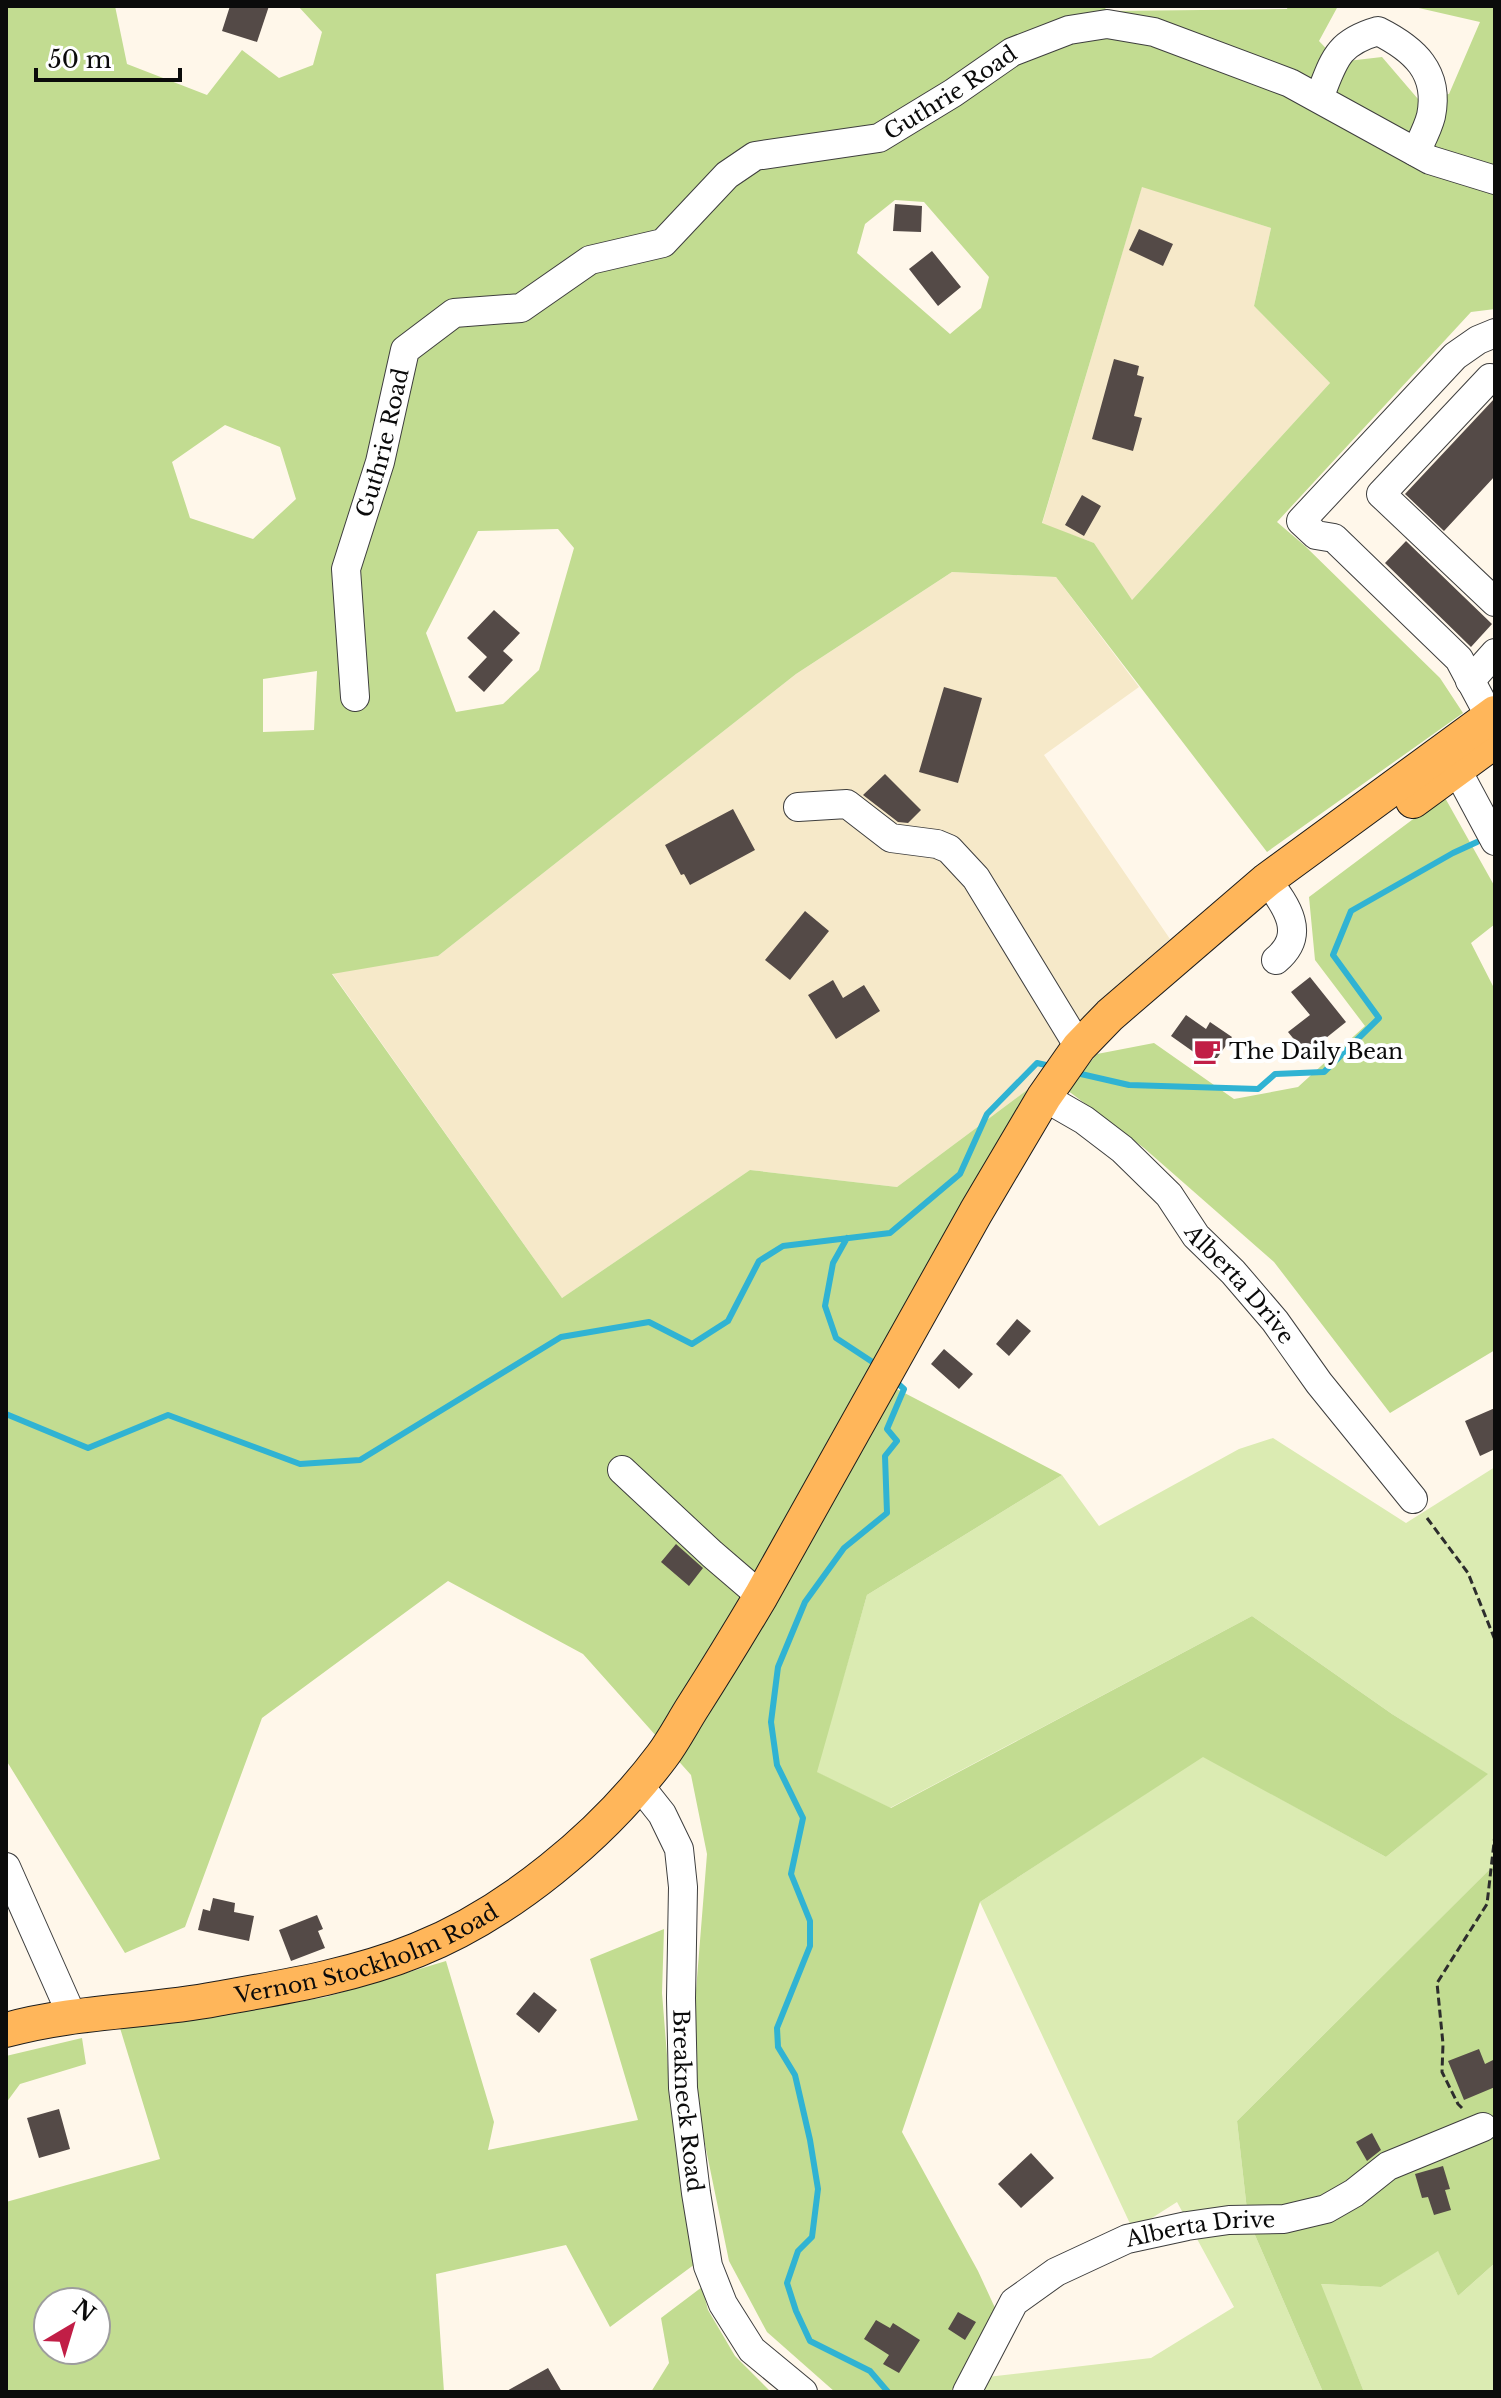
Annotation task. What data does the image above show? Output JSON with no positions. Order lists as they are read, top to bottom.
{
  "streets": {
    "main road": ["Vernon Stockholm Road"],
    "street": ["Guthrie Road", "Alberta Drive", "Breakneck Road"]
  },
  "crossings": [
    ["Alberta Drive", "Vernon Stockholm Road"],
    ["Vernon Stockholm Road", "Breakneck Road"]
  ],
  "places": {
    "cafe": ["The Daily Bean"]
  },
  "scale_bar": "50 m",
  "north": "top right"
}
